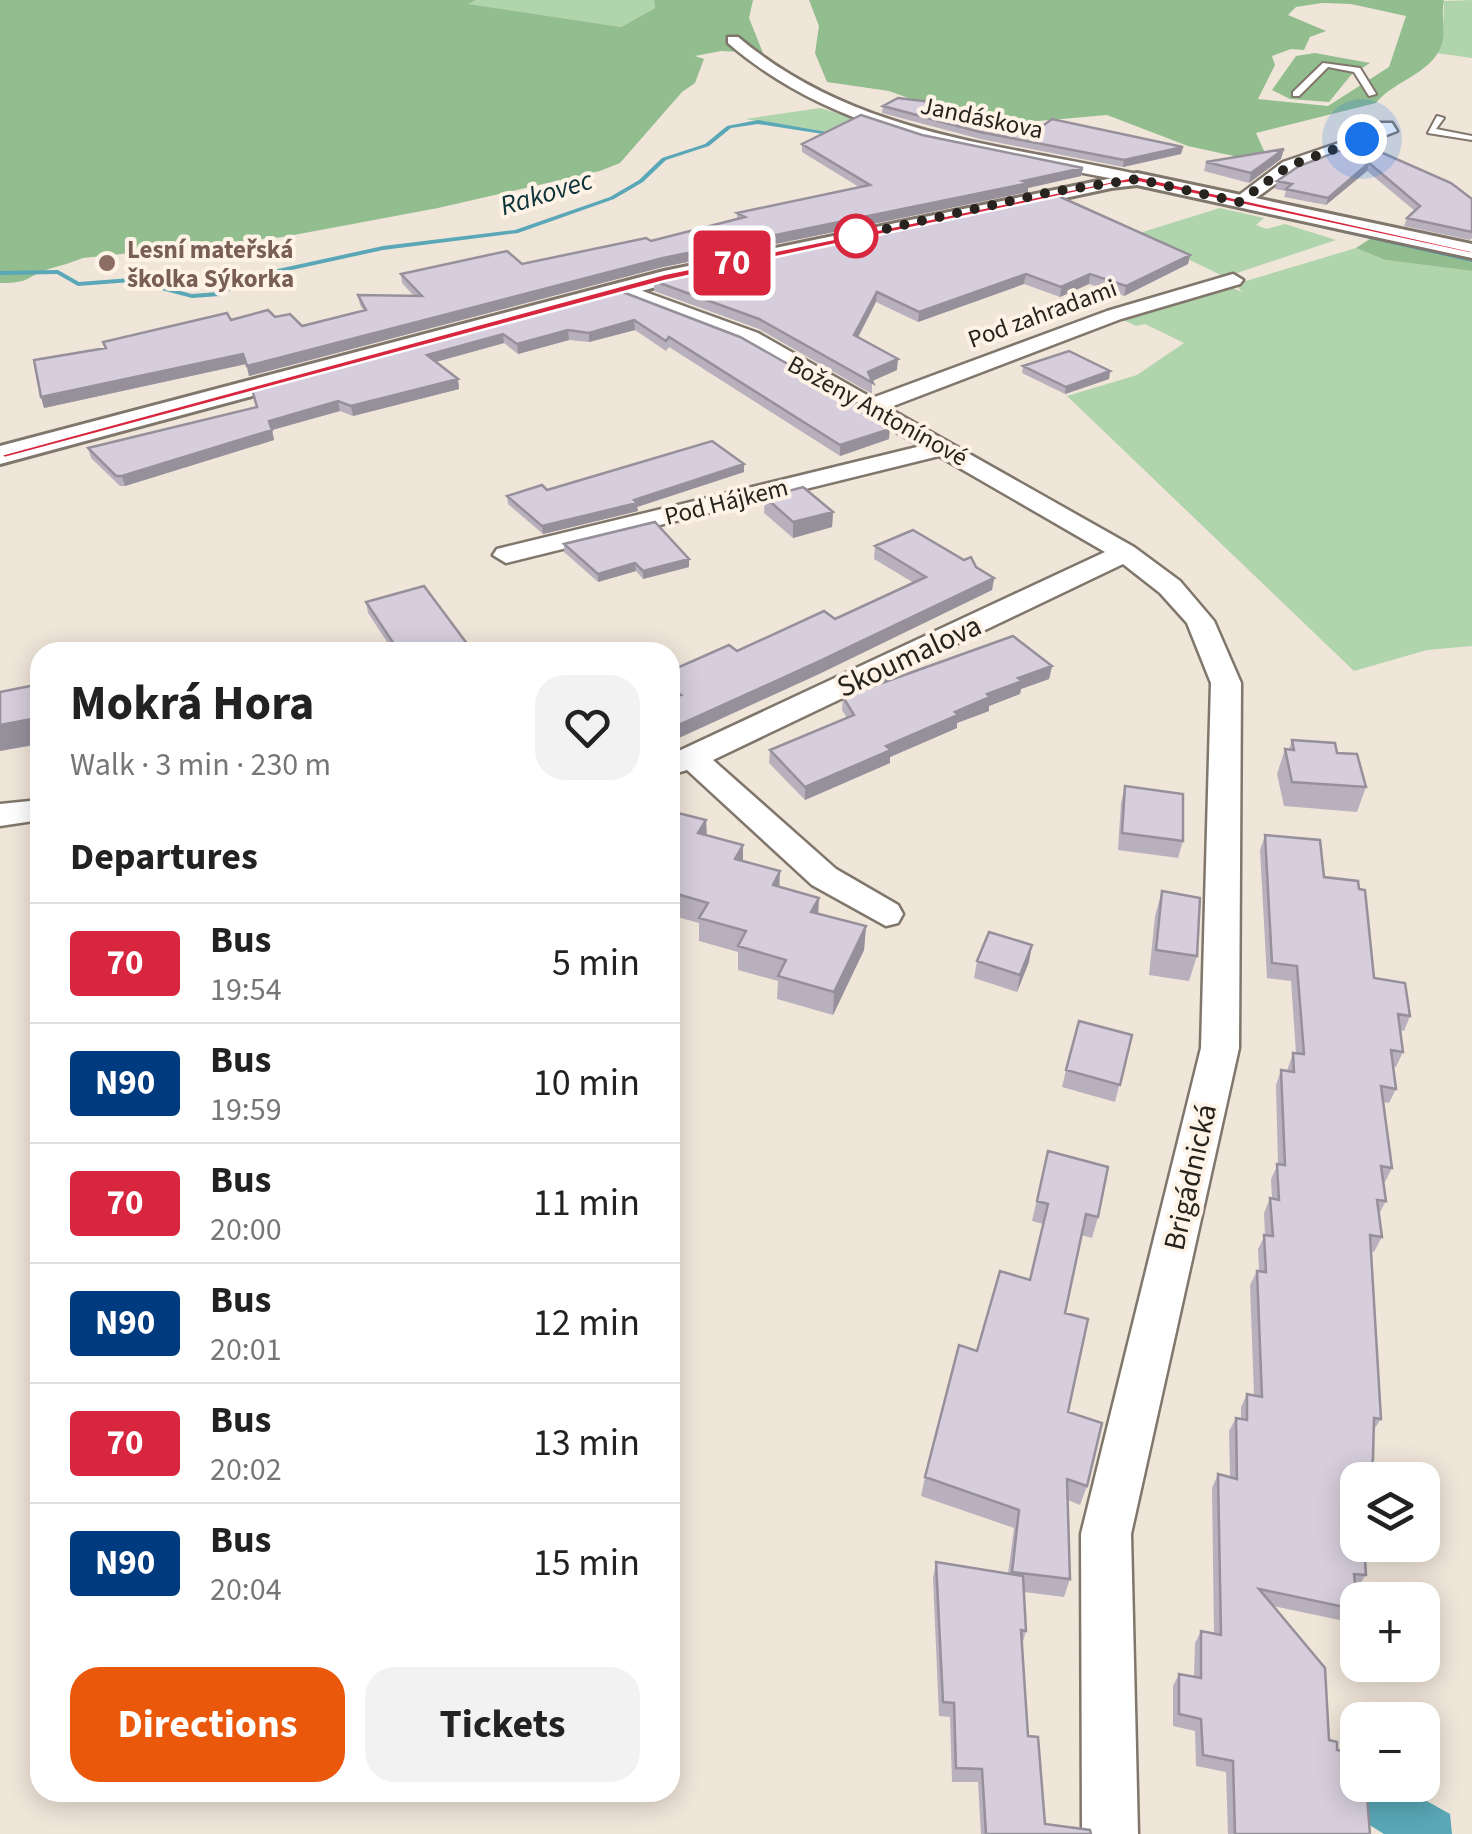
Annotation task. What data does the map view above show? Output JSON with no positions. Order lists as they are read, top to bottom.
{
  "streets": {
    "street": [
      "Jandáskova",
      "Pod zahradami",
      "Boženy Antonínové",
      "Pod Hájkem",
      "Skoumalova",
      "Brigádnická"
    ]
  },
  "crossings": [
    ["Pod zahradami", "Boženy Antonínové"],
    ["Boženy Antonínové", "Pod Hájkem"],
    ["Boženy Antonínové", "Skoumalova"],
    ["Boženy Antonínové", "Brigádnická"],
    ["Skoumalova", "Brigádnická"]
  ],
  "water": ["Rakovec"],
  "places": ["Lesní mateřská školka Sýkorka"],
  "lines": ["bus line 70"],
  "page": {
    "on_map": "70",
    "heading": [
      ["Mokrá Hora", "Walk · 3 min · 230 m"],
      "Departures"
    ],
    "list": [
      {
        "mark": "70",
        "name": "Bus",
        "note": "19:54",
        "value": "5 min"
      },
      {
        "mark": "N90",
        "name": "Bus",
        "note": "19:59",
        "value": "10 min"
      },
      {
        "mark": "70",
        "name": "Bus",
        "note": "20:00",
        "value": "11 min"
      },
      {
        "mark": "N90",
        "name": "Bus",
        "note": "20:01",
        "value": "12 min"
      },
      {
        "mark": "70",
        "name": "Bus",
        "note": "20:02",
        "value": "13 min"
      },
      {
        "mark": "N90",
        "name": "Bus",
        "note": "20:04",
        "value": "15 min"
      }
    ],
    "map_buttons": ["+", "−"],
    "buttons": ["Directions", "Tickets"]
  }
}
